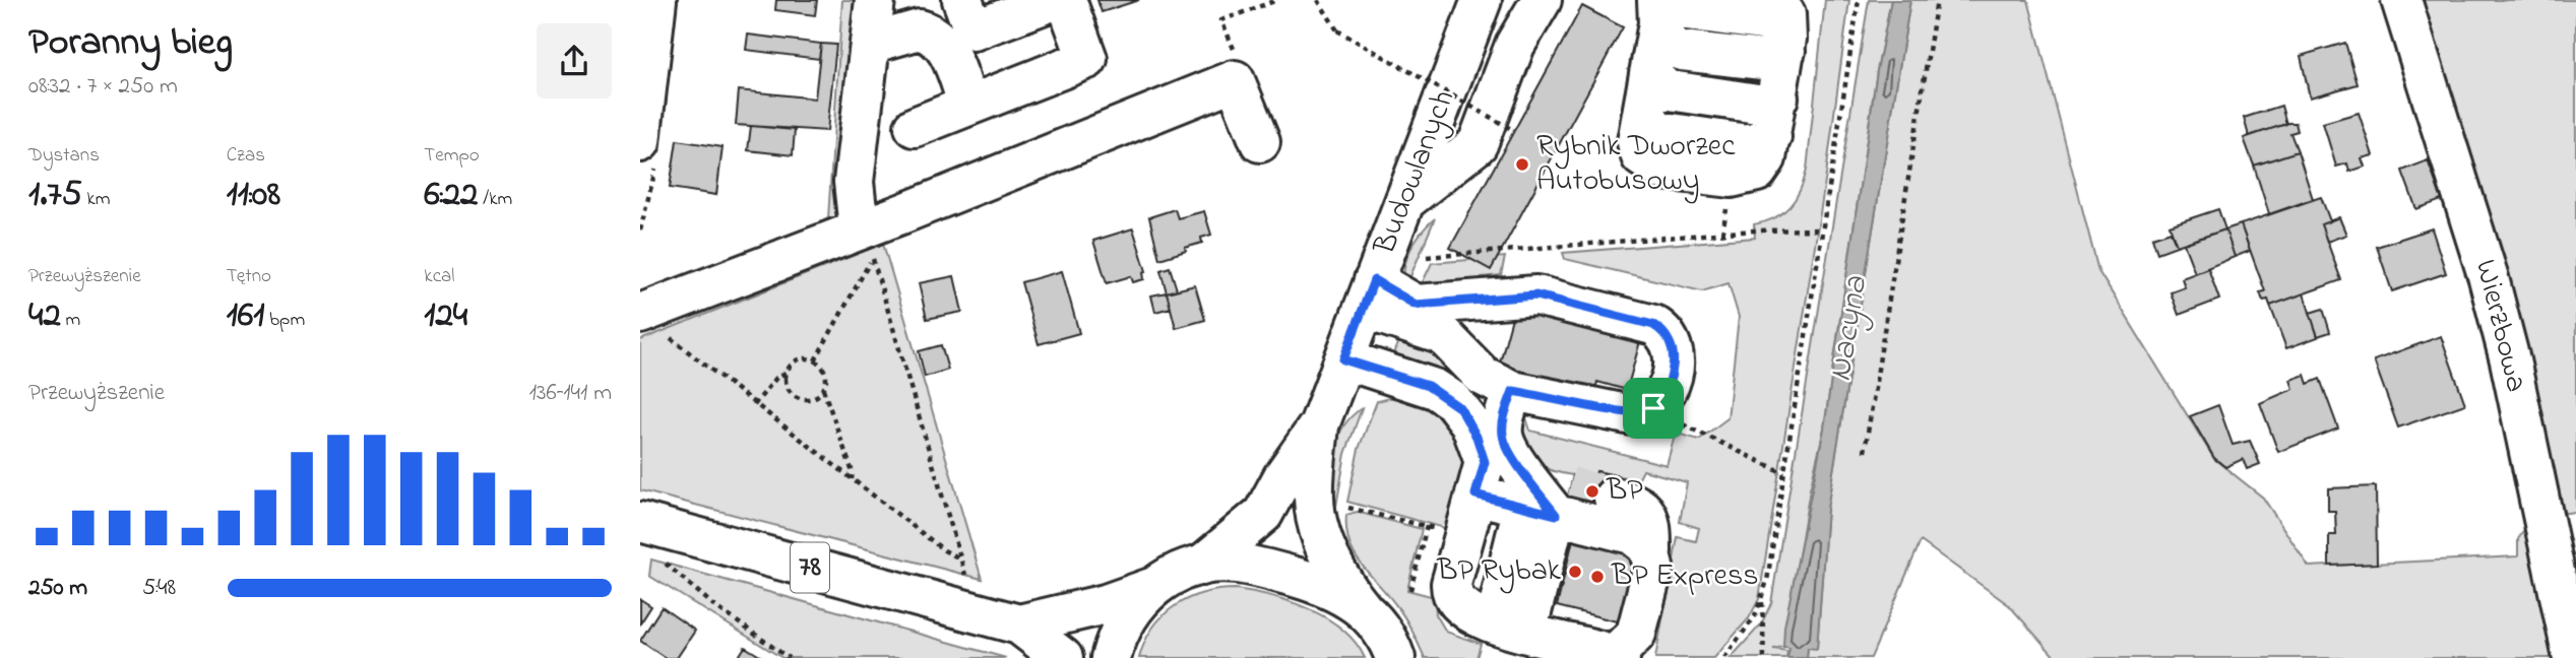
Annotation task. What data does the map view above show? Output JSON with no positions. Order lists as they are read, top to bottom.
{
  "streets": {
    "street": ["Budowlanych", "Wierzbowa", "78"]
  },
  "crossings": [
    ["Budowlanych", "78"]
  ],
  "water": ["Nacyna"],
  "places": [
    "Rybnik Dworzec Autobusowy",
    "BP",
    "BP Rybak",
    "BP Express"
  ],
  "page": {
    "heading": ["Poranny bieg", "08:32 · 7 × 250 m"],
    "stats": [
      ["Dystans", "1.75 km"],
      ["Czas", "11:08"],
      ["Tempo", "6:22 /km"],
      ["Przewyższenie", "42 m"],
      ["Tętno", "161 bpm"],
      ["kcal", "124"]
    ],
    "chart": ["Przewyższenie", "136–141 m"],
    "list": [
      {
        "name": "250 m",
        "note": "5:48"
      }
    ]
  }
}
